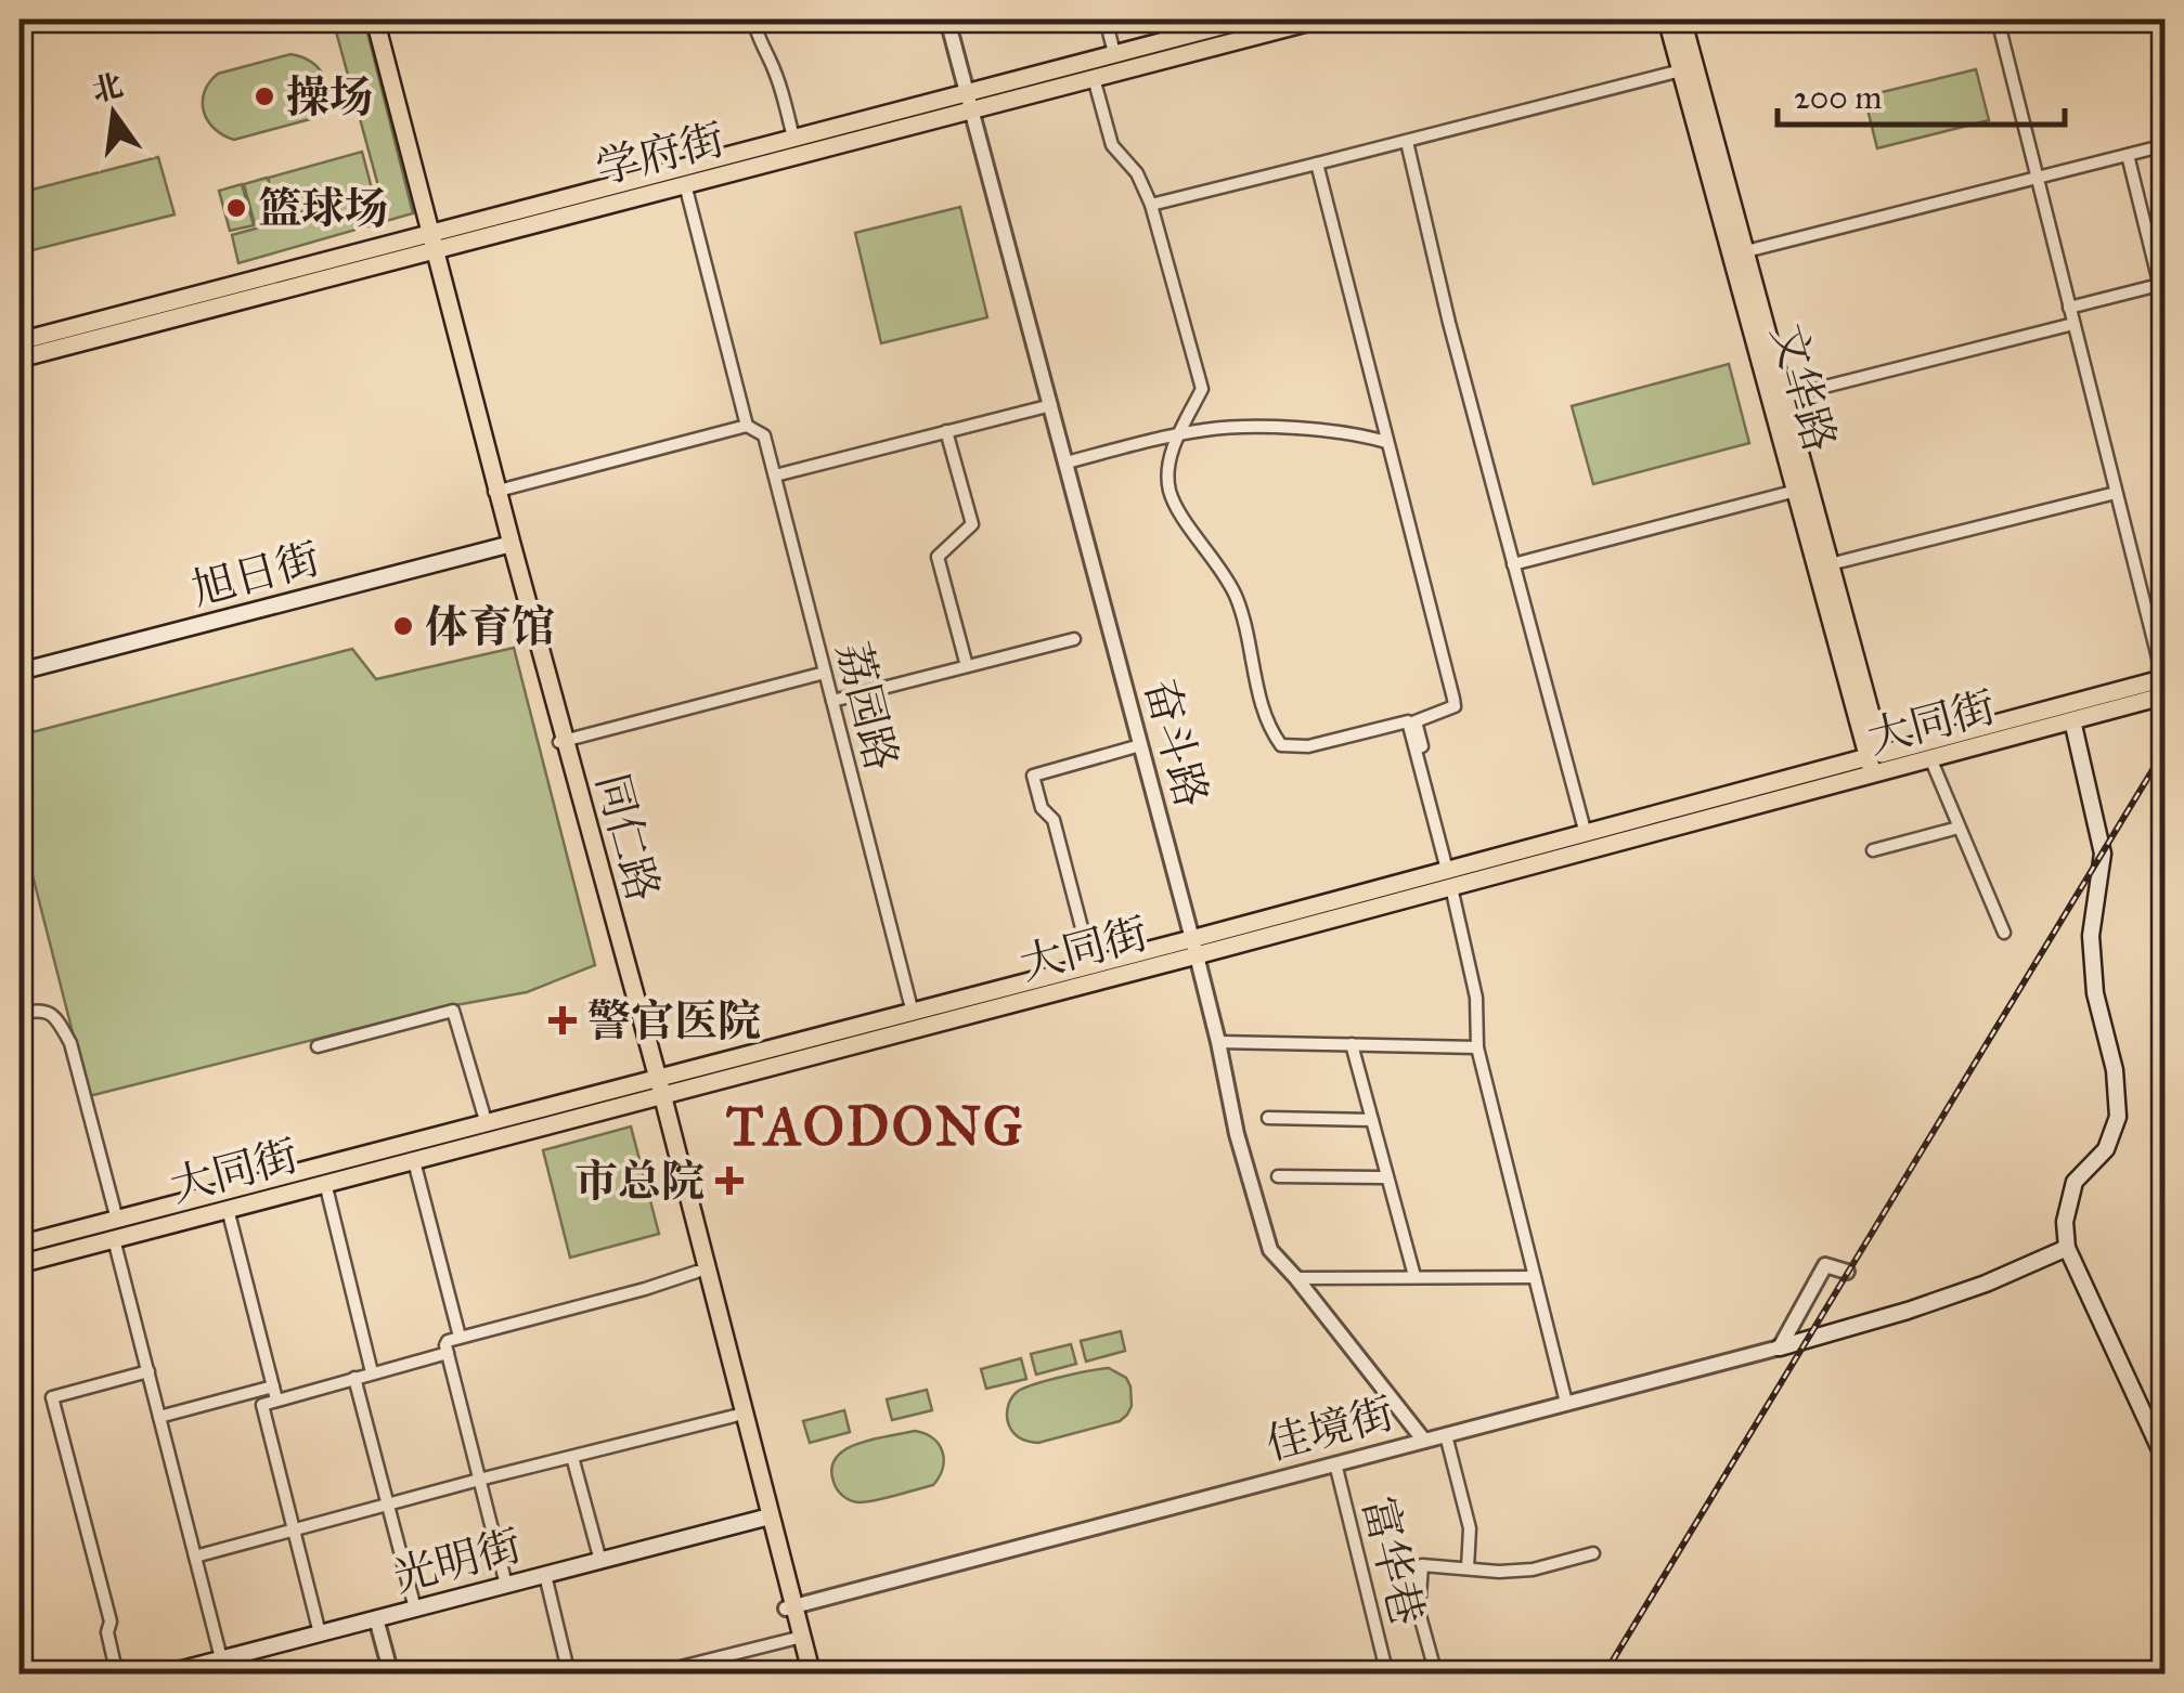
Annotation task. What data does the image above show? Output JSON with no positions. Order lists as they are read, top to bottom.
{
  "streets": {
    "main road": [
      "学府街",
      "文华路",
      "旭日街",
      "大同街",
      "同仁路",
      "光明街"
    ],
    "street": [
      "荔园路",
      "奋斗路",
      "佳境街",
      "富华巷"
    ]
  },
  "crossings": [
    ["学府街", "荔园路"],
    ["学府街", "奋斗路"],
    ["学府街", "同仁路"],
    ["文华路", "大同街"],
    ["旭日街", "同仁路"],
    ["荔园路", "大同街"],
    ["大同街", "奋斗路"],
    ["大同街", "同仁路"],
    ["奋斗路", "佳境街"],
    ["同仁路", "佳境街"],
    ["同仁路", "光明街"],
    ["佳境街", "富华巷"]
  ],
  "districts": ["TAODONG"],
  "places": {
    "other": ["操场", "篮球场", "体育馆"],
    "health": ["警官医院", "市总院"]
  },
  "scale_bar": "200 m",
  "north": "top"
}
